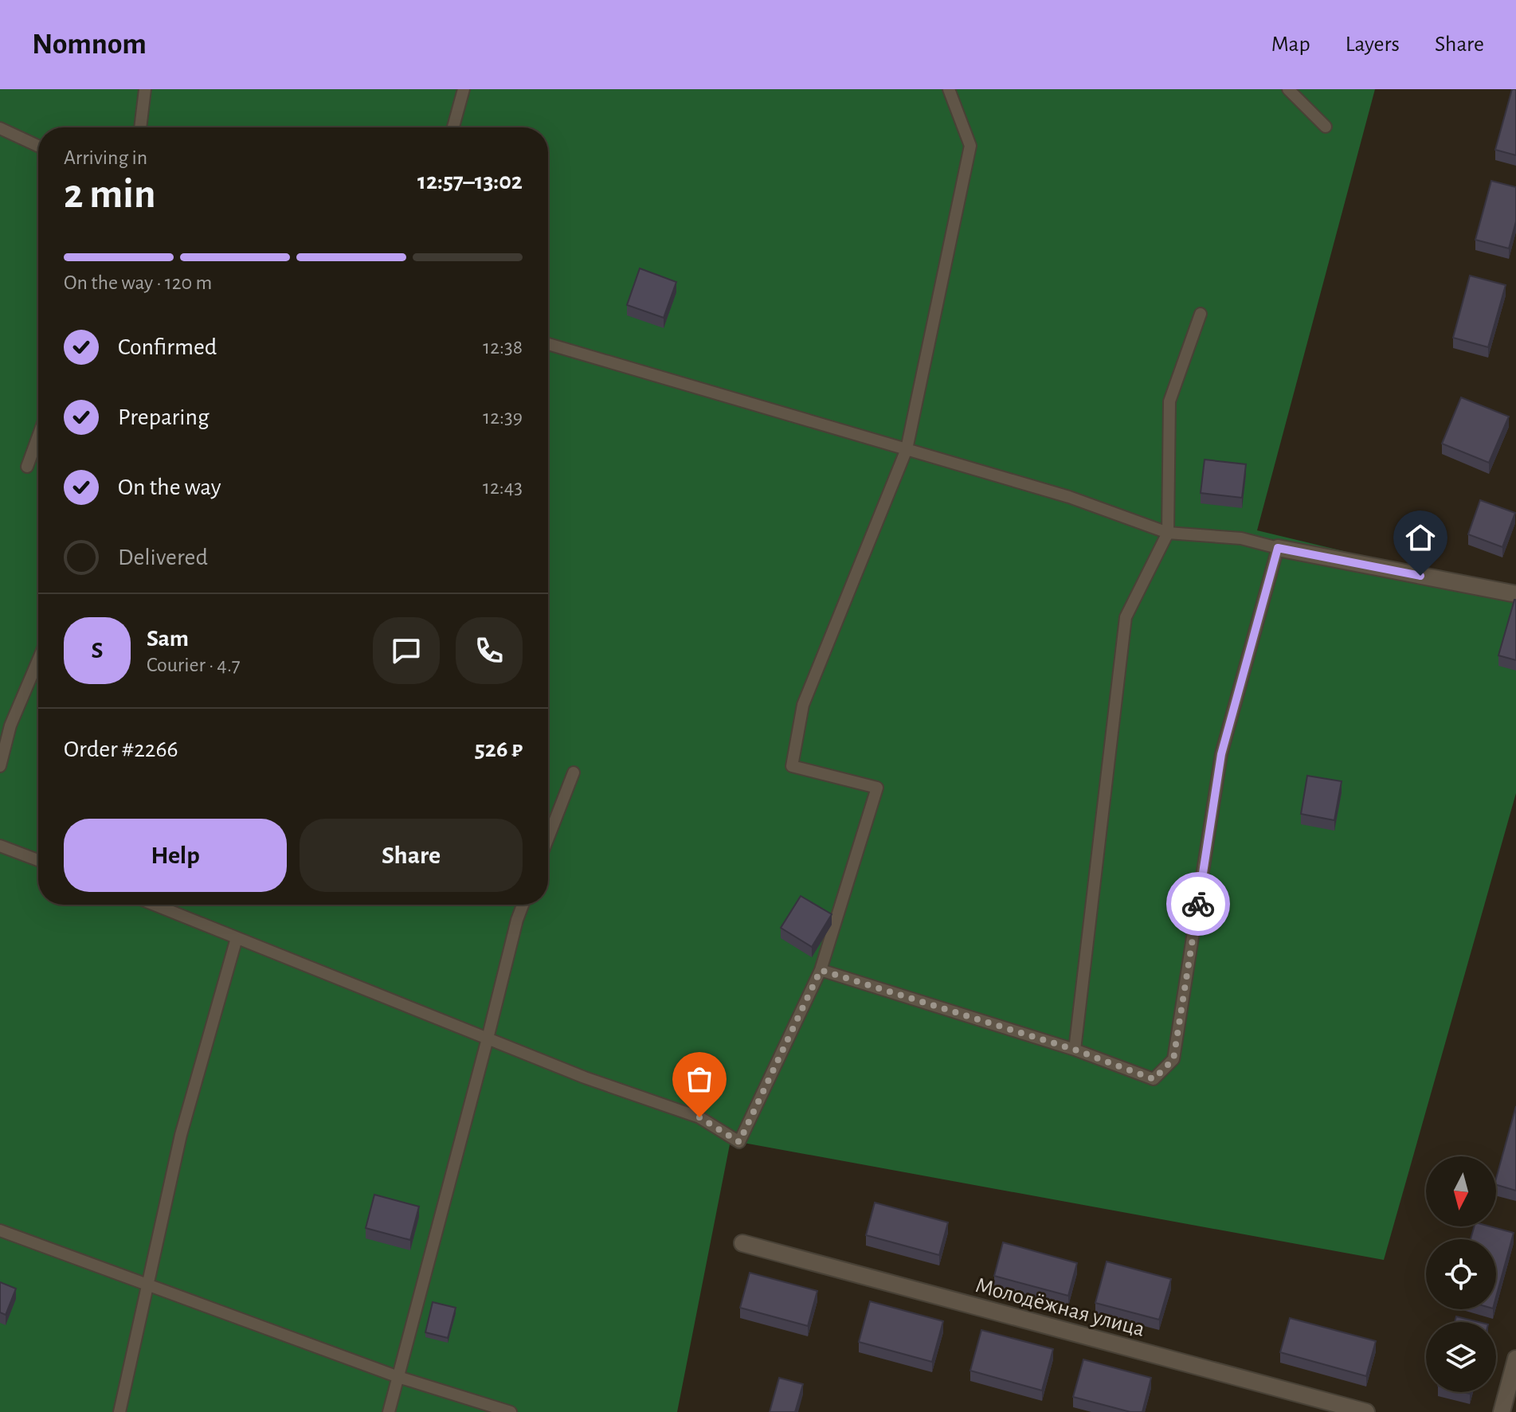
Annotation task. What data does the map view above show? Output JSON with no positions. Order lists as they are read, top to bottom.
{
  "streets": {
    "street": ["Молодёжная улица"]
  },
  "north": "bottom",
  "page": {
    "header": "Nomnom",
    "nav": ["Map", "Layers", "Share"],
    "heading": ["2 min", "Arriving in", "12:57–13:02"],
    "panel": [
      "Sam",
      "Courier · 4.7",
      "Order #2266",
      "526 ₽"
    ],
    "bar": "On the way · 120 m",
    "list": [
      ["Confirmed", "12:38"],
      ["Preparing", "12:39"],
      ["On the way", "12:43"],
      "Delivered"
    ],
    "round": "S",
    "buttons": ["Help", "Share"]
  }
}
